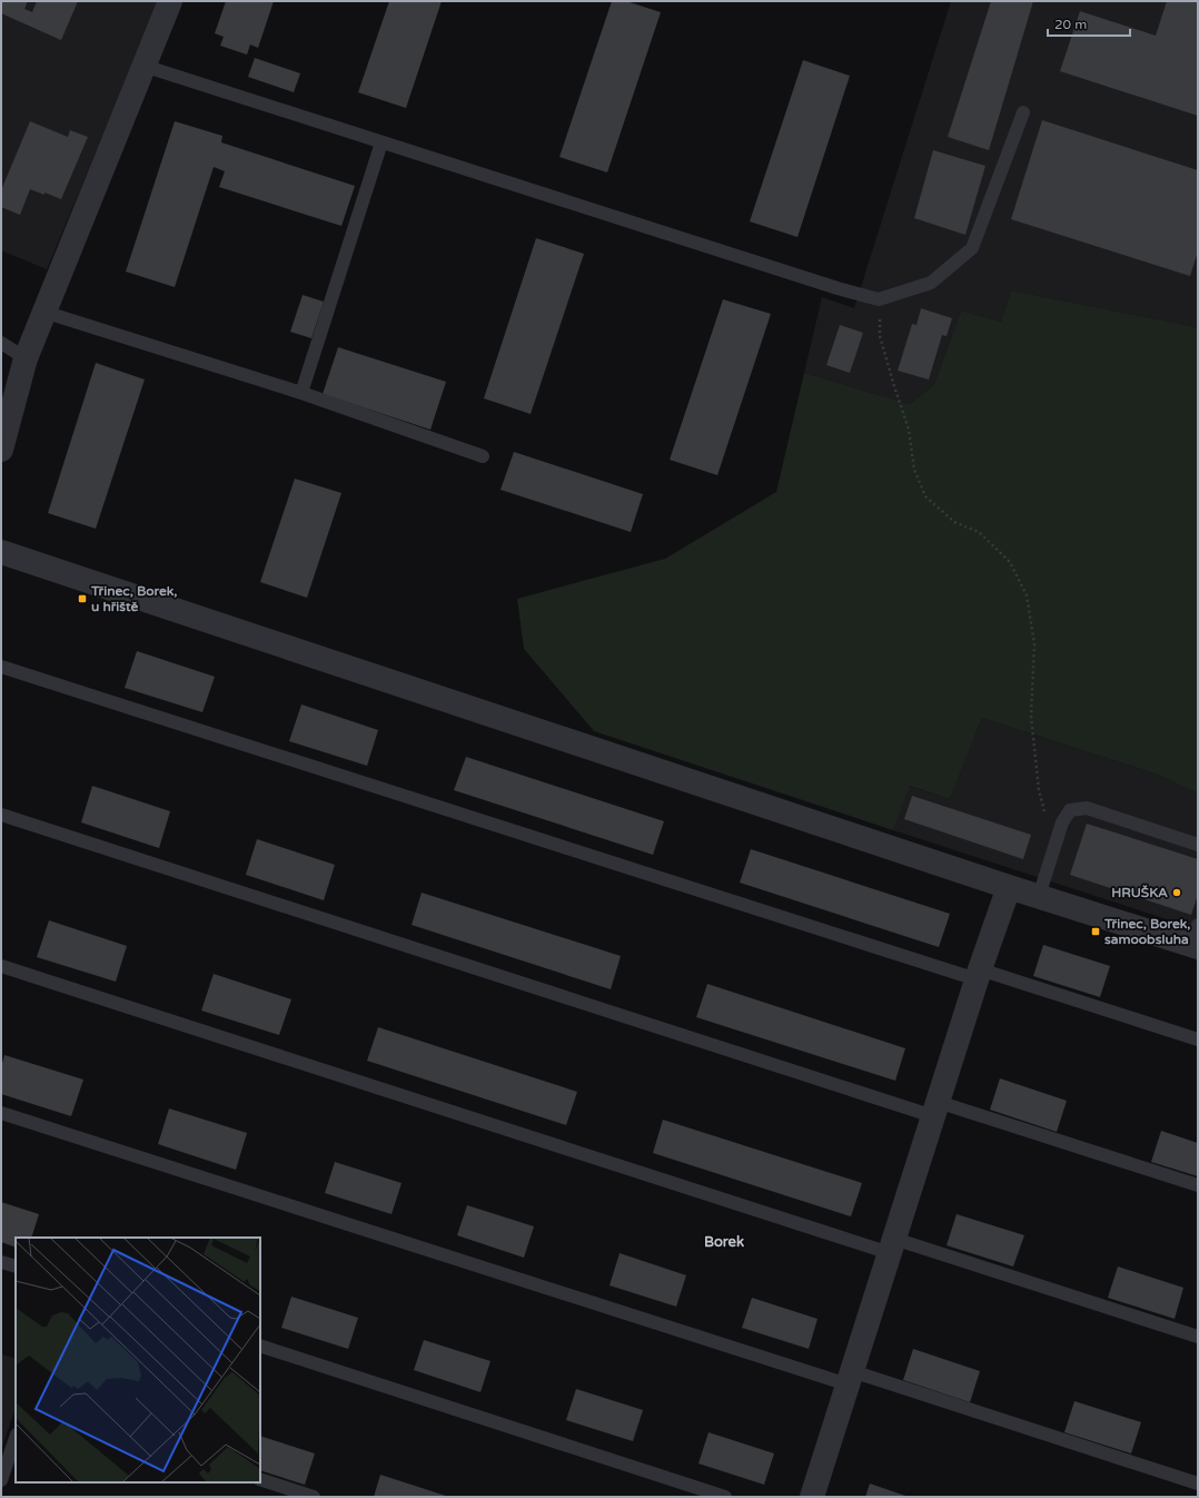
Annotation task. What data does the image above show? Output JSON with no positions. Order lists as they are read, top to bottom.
{
  "districts": ["Borek"],
  "places": {
    "transit": ["Třinec, Borek, u hřiště", "Třinec, Borek, samoobsluha"],
    "other": ["HRUŠKA"]
  },
  "scale_bar": "20 m"
}
